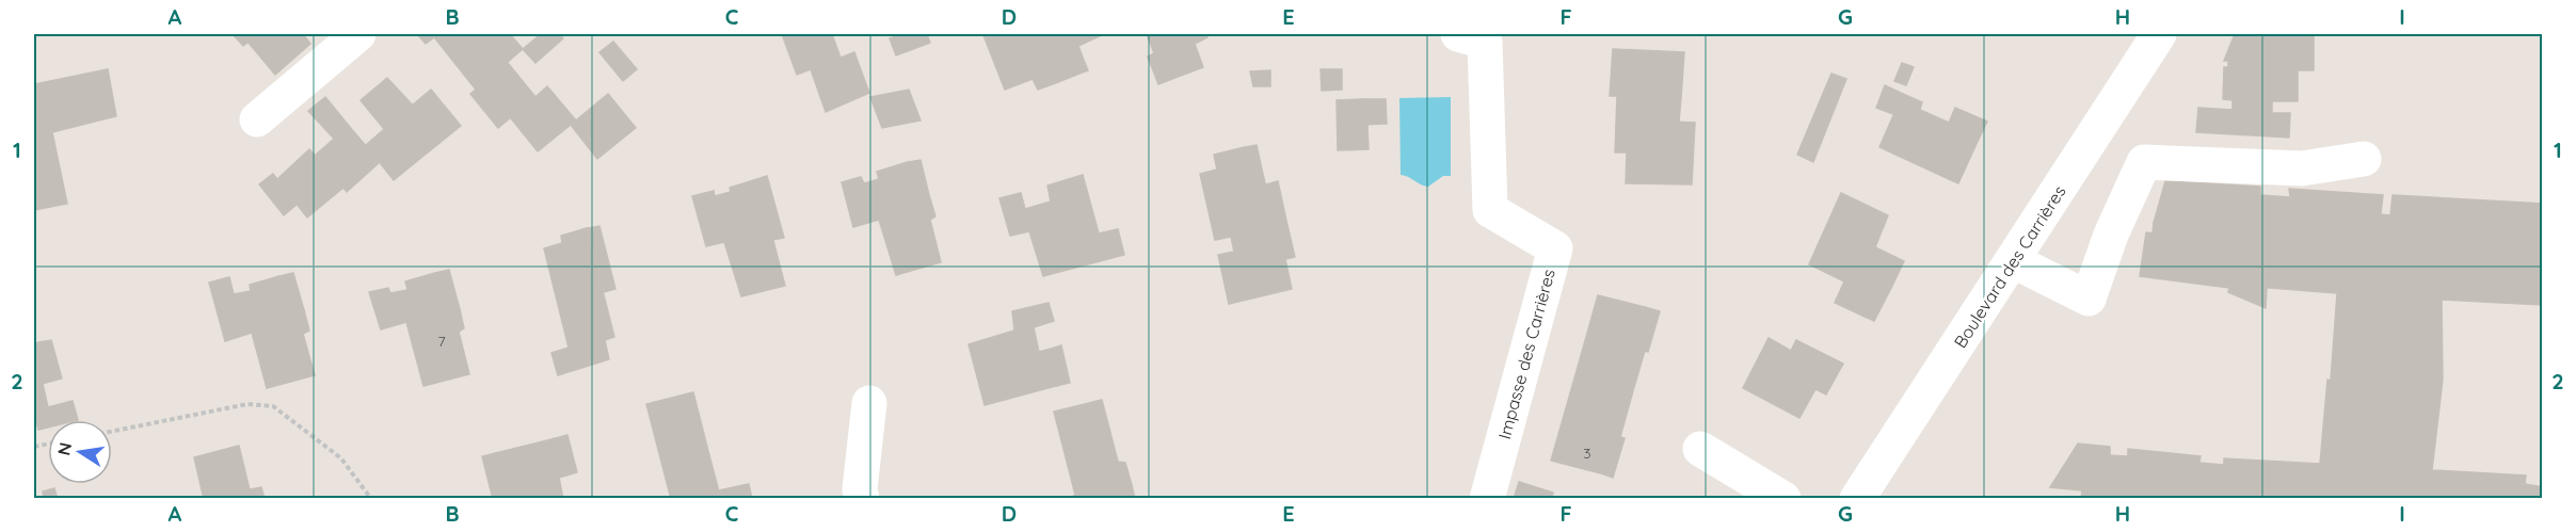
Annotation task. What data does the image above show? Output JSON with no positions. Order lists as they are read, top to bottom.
{
  "streets": {
    "street": ["Boulevard des Carrières", "Impasse des Carrières"]
  },
  "house_numbers": ["7", "3"],
  "north": "left",
  "grid": {
    "columns": [
      "A",
      "B",
      "C",
      "D",
      "E",
      "F",
      "G",
      "H",
      "I"
    ],
    "rows": ["1", "2"]
  }
}
